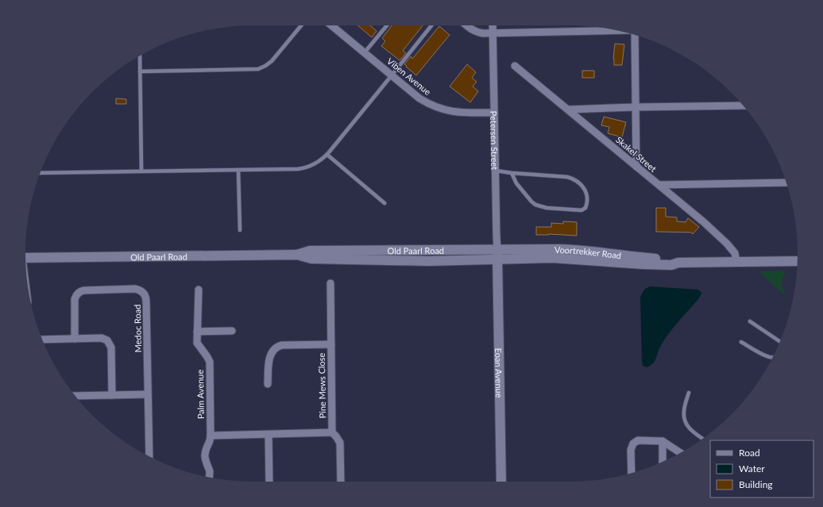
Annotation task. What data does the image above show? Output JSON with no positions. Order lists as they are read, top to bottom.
{
  "streets": {
    "main road": [
      "Petersen Street",
      "Old Paarl Road",
      "Voortrekker Road",
      "Eoan Avenue"
    ],
    "street": [
      "Viben Avenue",
      "Skakel Street",
      "Medoc Road",
      "Pine Mews Close",
      "Palm Avenue"
    ]
  },
  "crossings": [
    ["Viben Avenue", "Petersen Street"],
    ["Petersen Street", "Old Paarl Road"],
    ["Petersen Street", "Voortrekker Road"],
    ["Petersen Street", "Eoan Avenue"],
    ["Skakel Street", "Voortrekker Road"],
    ["Old Paarl Road", "Voortrekker Road"],
    ["Old Paarl Road", "Eoan Avenue"],
    ["Voortrekker Road", "Eoan Avenue"]
  ],
  "legend": ["Road", "Water", "Building"]
}
